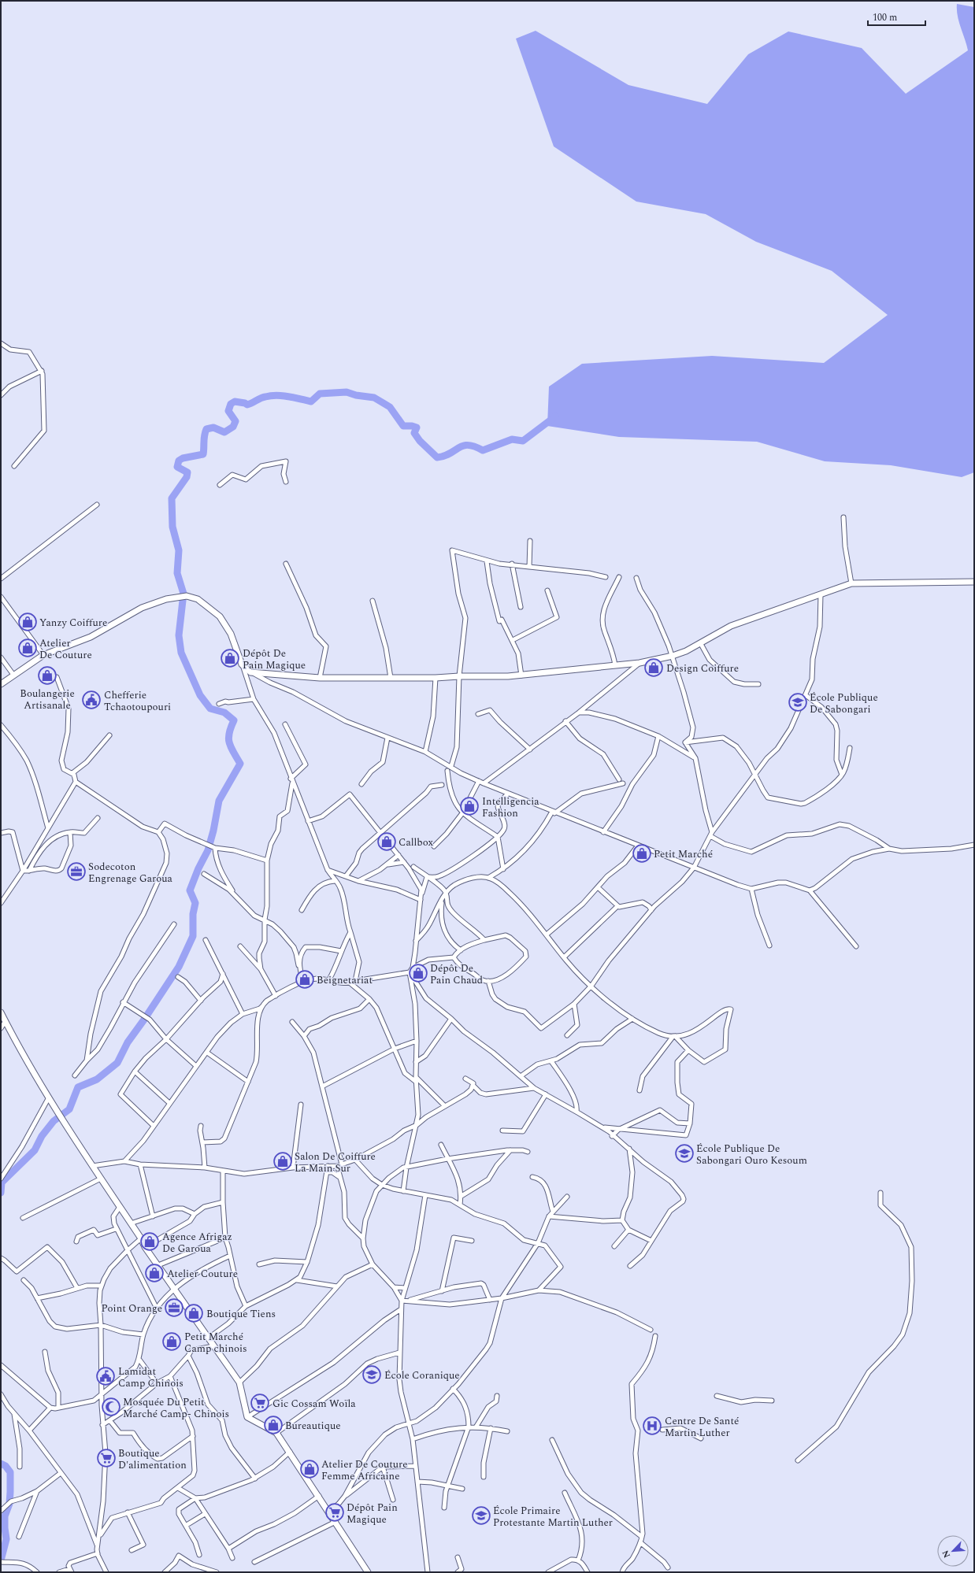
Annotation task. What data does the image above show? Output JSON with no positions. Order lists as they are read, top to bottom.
{
  "places": {
    "shop": [
      "Yanzy Coiffure",
      "Atelier De Couture",
      "Dépôt De Pain Magique",
      "Design Coiffure",
      "Boulangerie Artisanale",
      "Intelligencia Fashion",
      "Callbox",
      "Petit Marché",
      "Dépôt De Pain Chaud",
      "Beignetariat",
      "Salon De Coiffure La Main Sur",
      "Agence Afrigaz De Garoua",
      "Atelier Couture",
      "Boutique Tiens",
      "Petit Marché Camp chinois",
      "Bureautique",
      "Atelier De Couture Femme Africaine"
    ],
    "public building": ["Chefferie Tchaotoupouri", "Lamidat Camp Chinois"],
    "school or university": [
      "École Publique De Sabongari",
      "École Publique De Sabongari Ouro Kesoum",
      "École Coranique",
      "École Primaire Protestante Martin Luther"
    ],
    "office": ["Sodecoton Engrenage Garoua", "Point Orange"],
    "supermarket": ["Gic Cossam Woïla", "Boutique D'alimentation", "Dépôt Pain Magique"],
    "mosque": ["Mosquée Du Petit Marché Camp- Chinois"],
    "hospital": ["Centre De Santé Martin Luther"]
  },
  "scale_bar": "100 m",
  "north": "bottom left"
}
